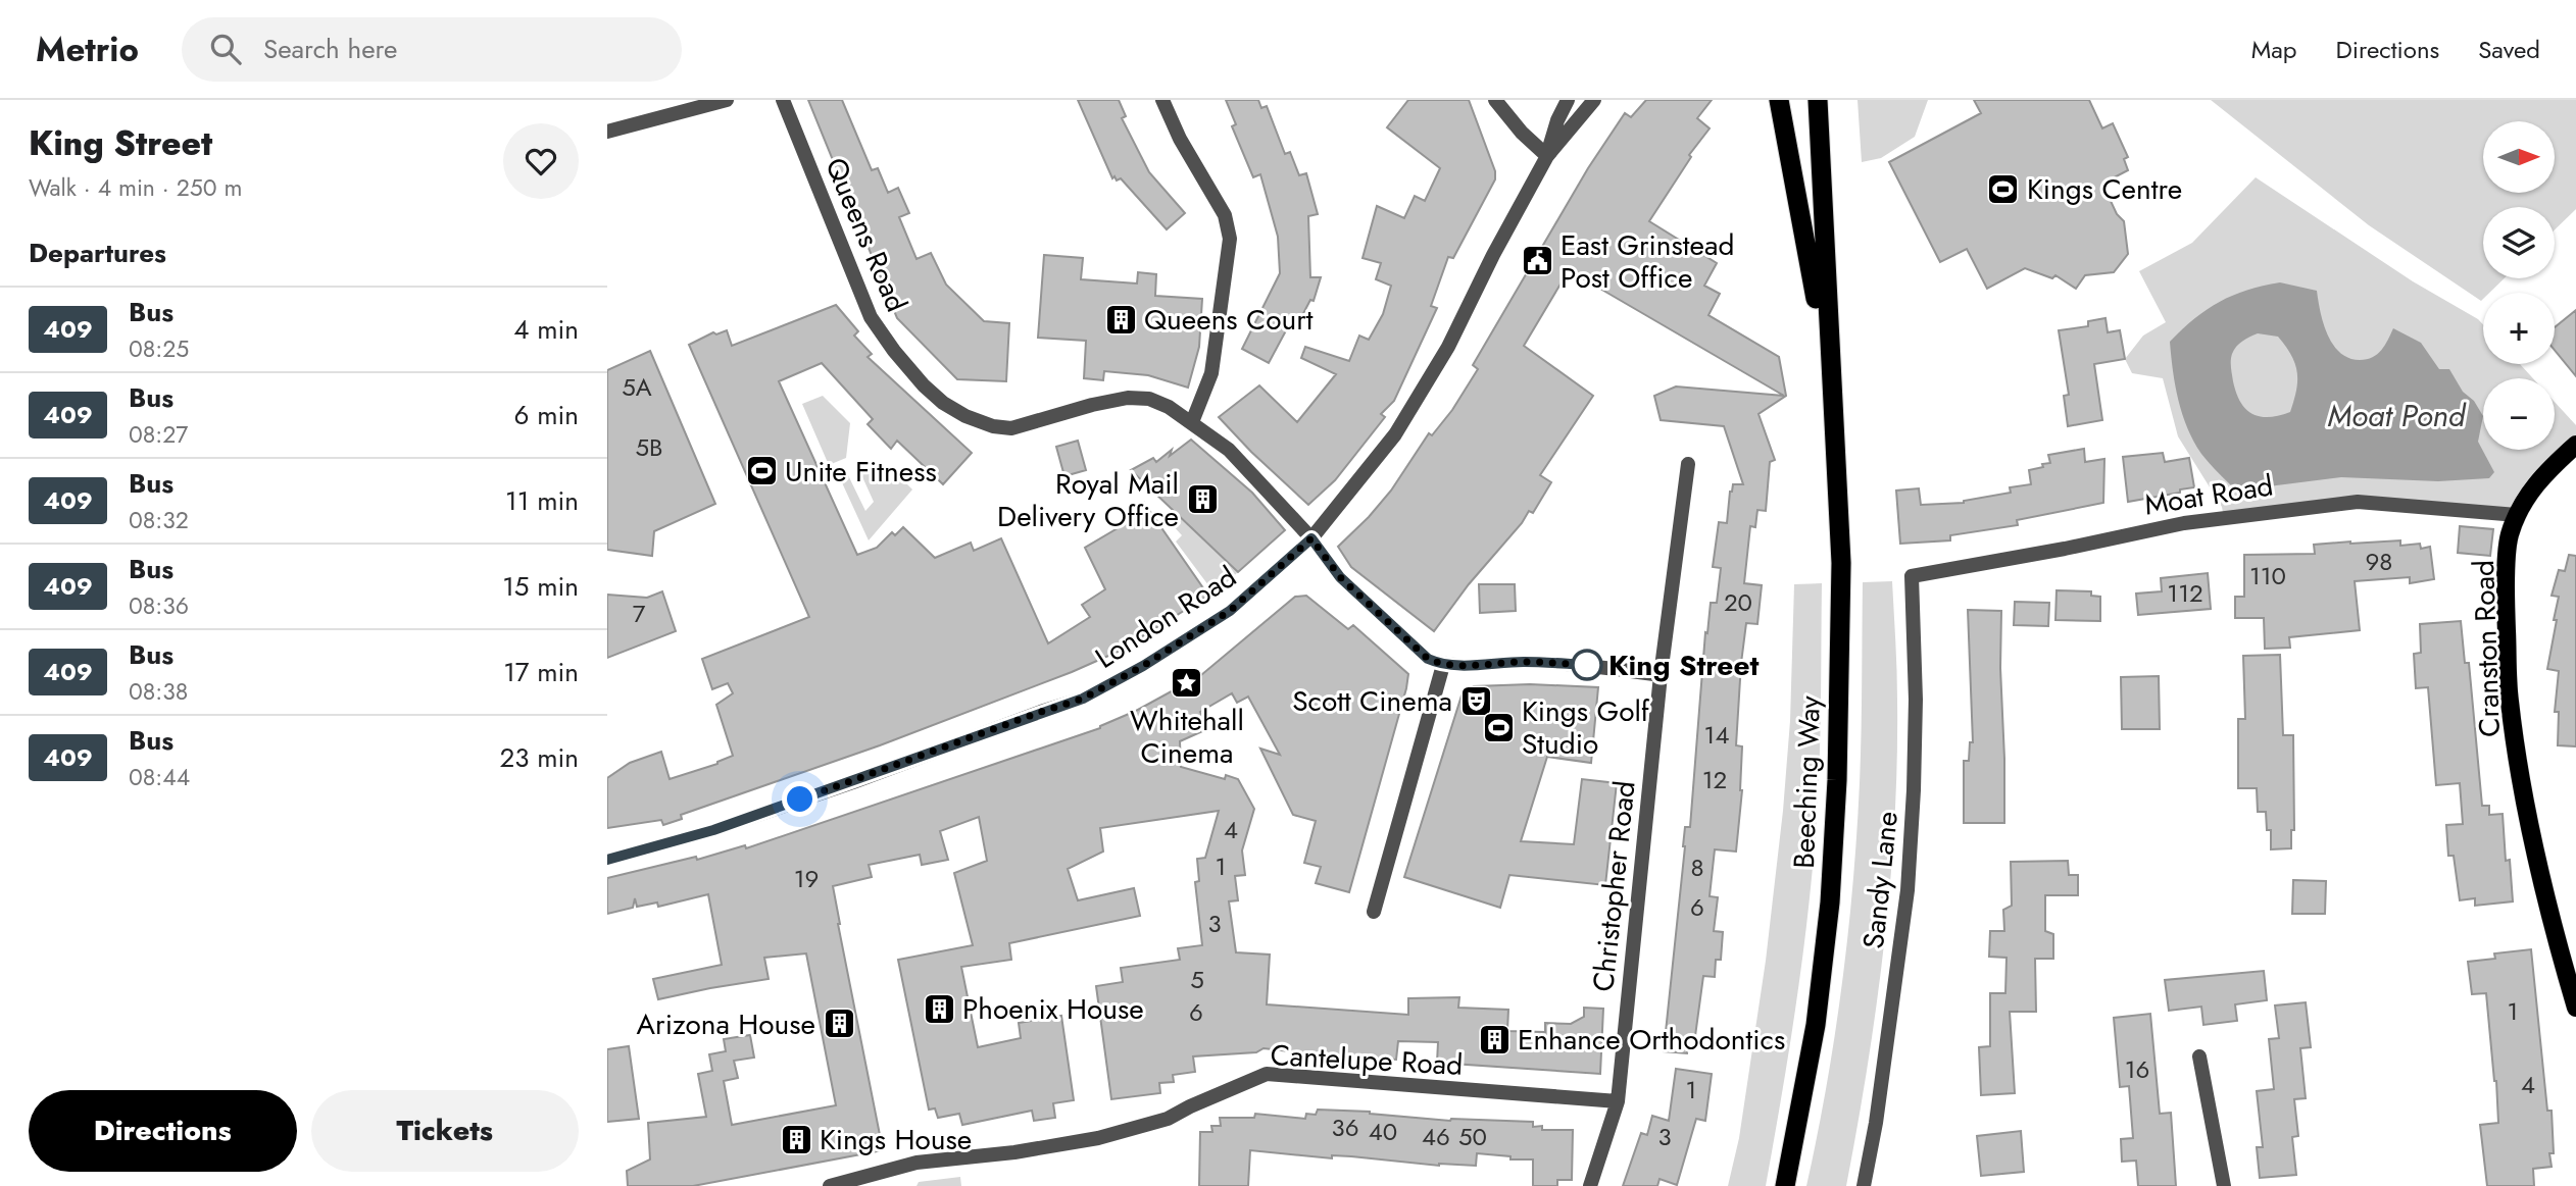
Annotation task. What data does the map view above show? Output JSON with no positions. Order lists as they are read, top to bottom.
{
  "streets": {
    "highway": ["Beeching Way"],
    "main road": ["Cranston Road"],
    "street": [
      "Queens Road",
      "Moat Road",
      "London Road",
      "Sandy Lane",
      "Christopher Road",
      "Cantelupe Road"
    ]
  },
  "crossings": [
    ["Queens Road", "London Road"],
    ["Moat Road", "Cranston Road"],
    ["Moat Road", "Sandy Lane"],
    ["Christopher Road", "Cantelupe Road"]
  ],
  "water": ["Moat Pond"],
  "places": {
    "sports": ["Kings Centre", "Unite Fitness", "Kings Golf Studio"],
    "public building": ["East Grinstead Post Office"],
    "building": [
      "Queens Court",
      "Royal Mail Delivery Office",
      "Phoenix House",
      "Arizona House",
      "Enhance Orthodontics",
      "Kings House"
    ],
    "other": ["King Street"],
    "place": ["Whitehall Cinema"],
    "theatre": ["Scott Cinema"]
  },
  "lines": ["bus line 409"],
  "house_numbers": [
    "5A",
    "5B",
    "98",
    "110",
    "112",
    "20",
    "7",
    "14",
    "12",
    "4",
    "1",
    "8",
    "19",
    "6",
    "3",
    "5",
    "1",
    "6",
    "16",
    "4",
    "1",
    "36",
    "40",
    "46",
    "50",
    "3"
  ],
  "north": "right",
  "page": {
    "header": "Metrio",
    "search": "Search here",
    "nav": ["Map", "Directions", "Saved"],
    "heading": [
      ["King Street", "Walk · 4 min · 250 m"],
      "Departures"
    ],
    "map_buttons": ["+", "−"],
    "list": [
      {
        "mark": "409",
        "name": "Bus",
        "note": "08:25",
        "value": "4 min"
      },
      {
        "mark": "409",
        "name": "Bus",
        "note": "08:27",
        "value": "6 min"
      },
      {
        "mark": "409",
        "name": "Bus",
        "note": "08:32",
        "value": "11 min"
      },
      {
        "mark": "409",
        "name": "Bus",
        "note": "08:36",
        "value": "15 min"
      },
      {
        "mark": "409",
        "name": "Bus",
        "note": "08:38",
        "value": "17 min"
      },
      {
        "mark": "409",
        "name": "Bus",
        "note": "08:44",
        "value": "23 min"
      }
    ],
    "buttons": ["Directions", "Tickets"]
  }
}
